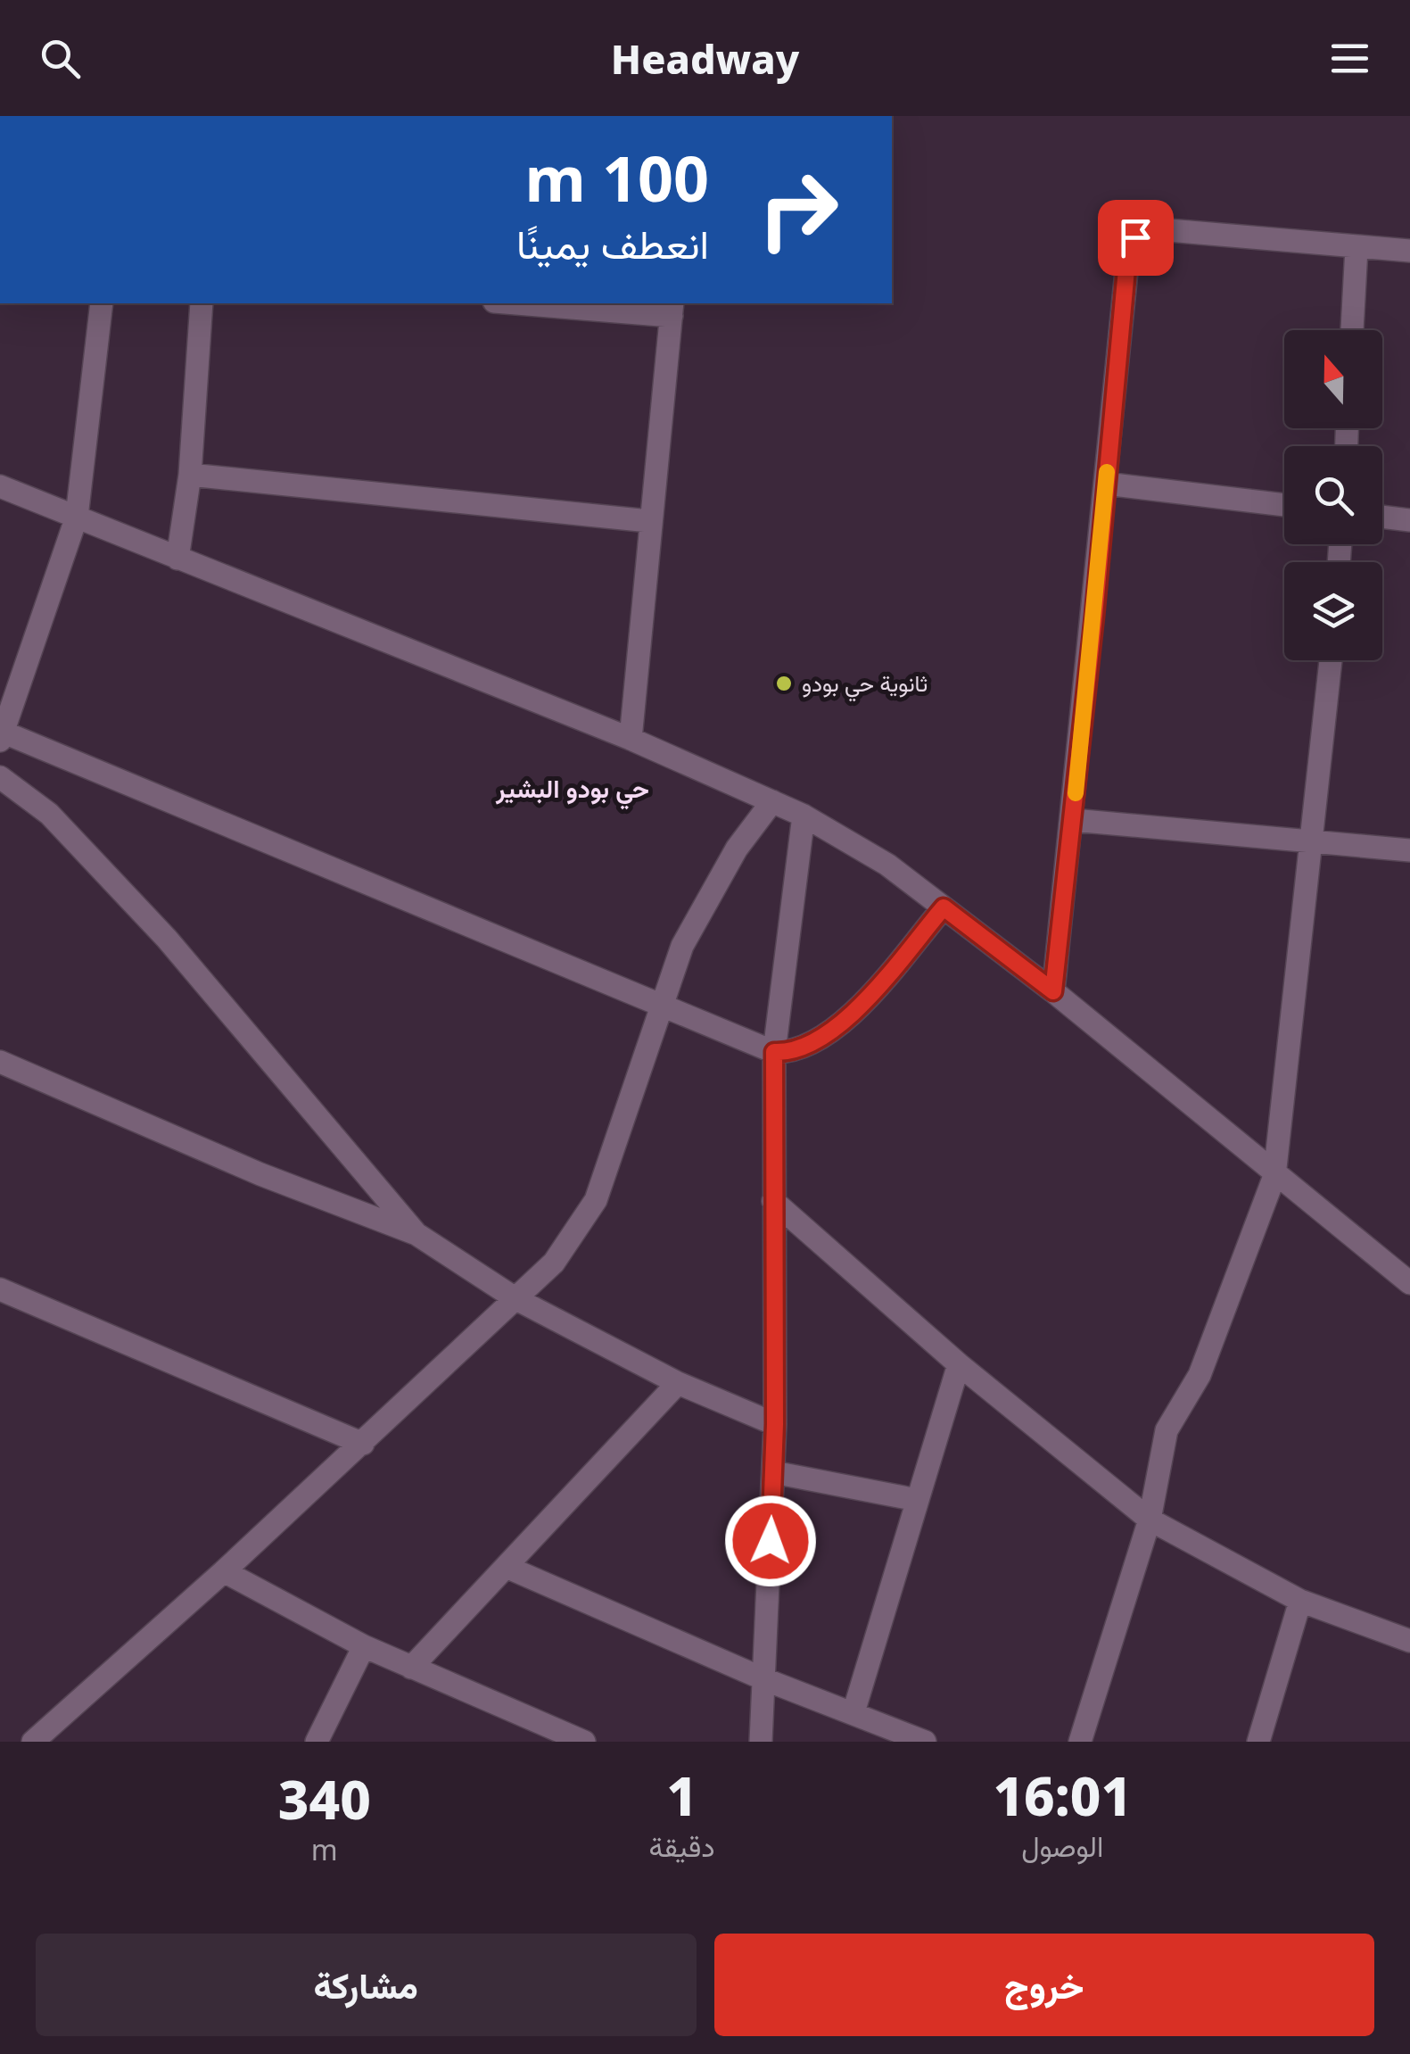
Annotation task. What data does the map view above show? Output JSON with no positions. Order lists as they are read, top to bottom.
{
  "districts": ["حي بودو البشير"],
  "places": ["ثانوية حي بودو"],
  "north": "top",
  "page": {
    "header": "Headway",
    "turn": ["100 m", "انعطف يمينًا"],
    "eta": [
      "16:01",
      "الوصول",
      "1",
      "دقيقة",
      "340",
      "m"
    ],
    "buttons": ["خروج", "مشاركة"]
  }
}
